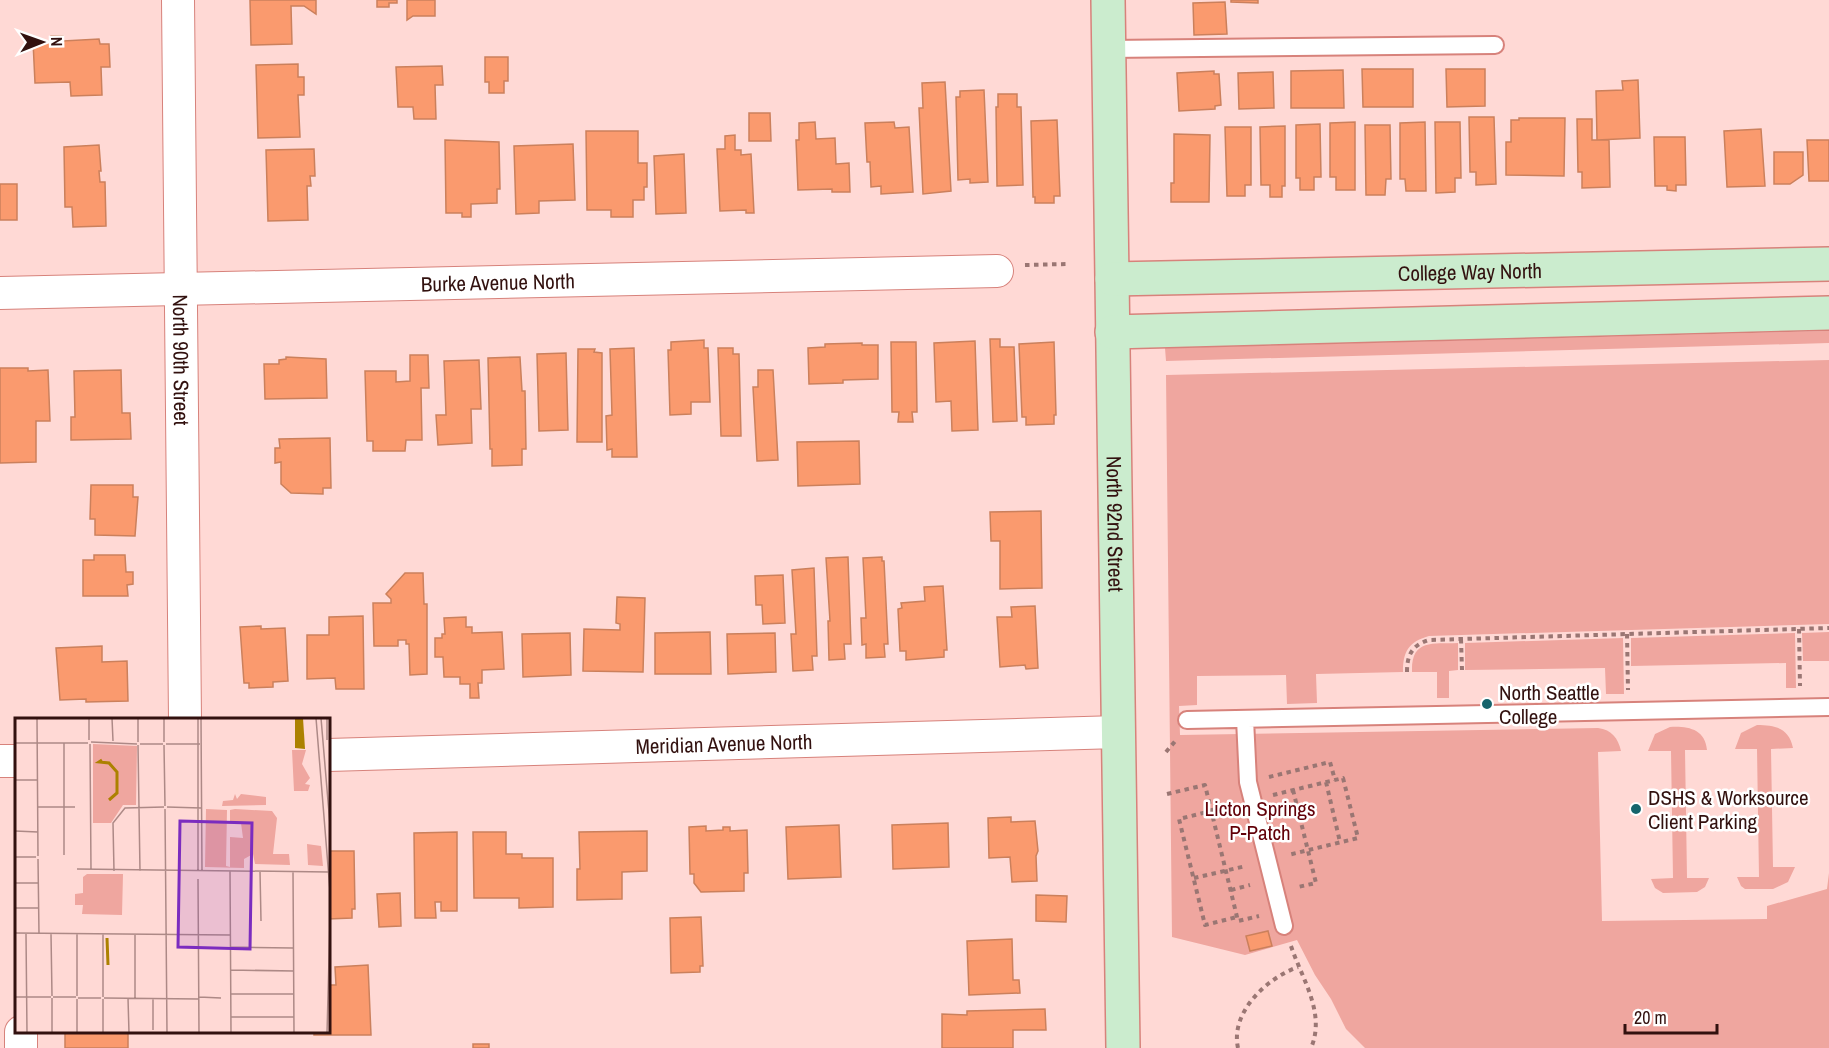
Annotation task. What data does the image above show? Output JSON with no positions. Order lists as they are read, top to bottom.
{
  "streets": {
    "street": [
      "College Way North",
      "Burke Avenue North",
      "North 90th Street",
      "North 92nd Street",
      "Meridian Avenue North"
    ]
  },
  "crossings": [
    ["College Way North", "North 92nd Street"],
    ["Burke Avenue North", "North 90th Street"],
    ["North 92nd Street", "Meridian Avenue North"]
  ],
  "parks": ["Licton Springs P-Patch"],
  "places": ["North Seattle College", "DSHS & Worksource Client Parking"],
  "scale_bar": "20 m",
  "north": "right"
}
